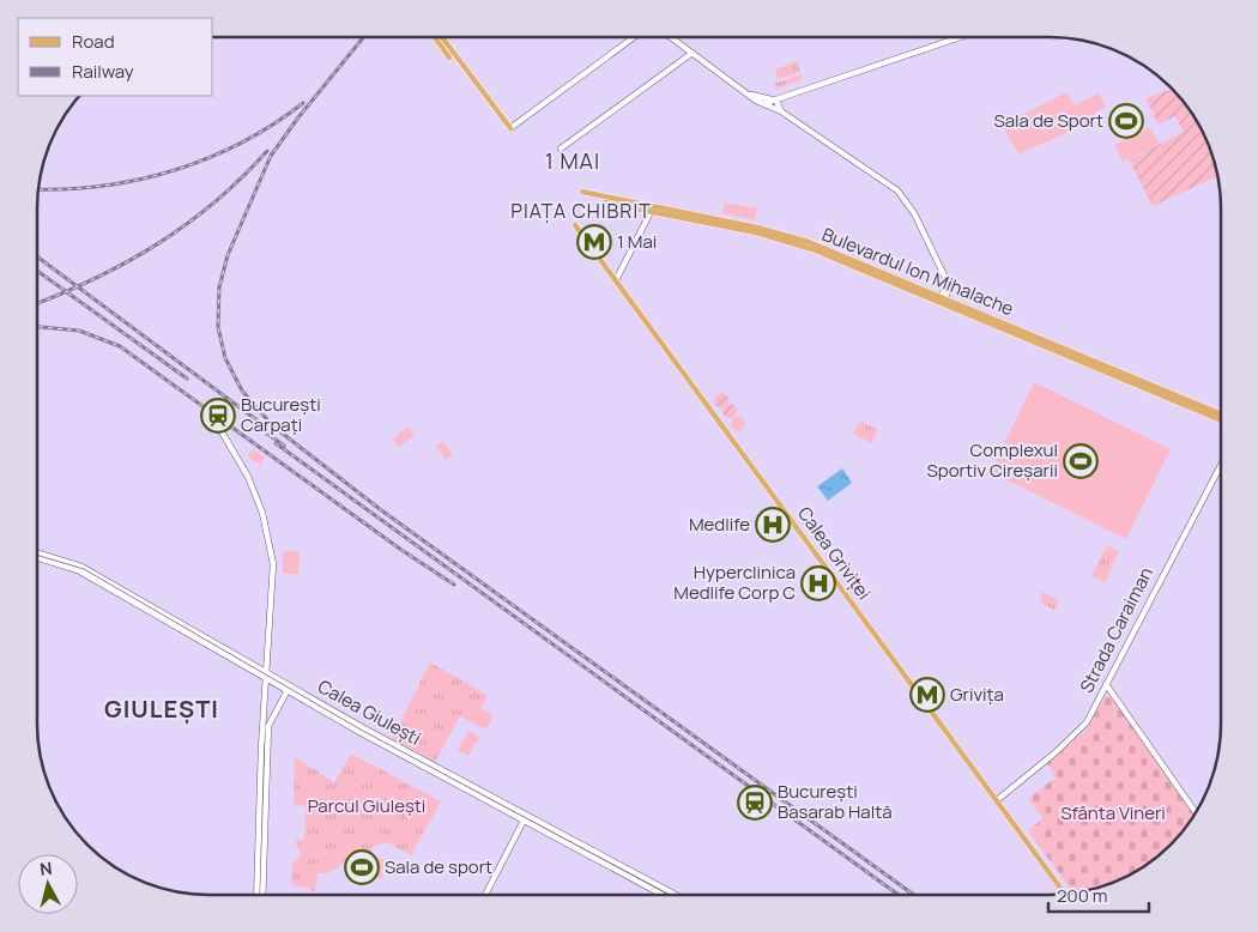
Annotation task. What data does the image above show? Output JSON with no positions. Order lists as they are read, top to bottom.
{
  "streets": {
    "main road": ["Bulevardul Ion Mihalache", "Calea Griviței"],
    "street": ["Strada Caraiman", "Calea Giulești"]
  },
  "crossings": [
    ["Calea Griviței", "Strada Caraiman"]
  ],
  "districts": ["1 MAI", "PIAȚA CHIBRIT", "GIULEȘTI"],
  "parks": ["Parcul Giulești", "Sfânta Vineri"],
  "places": {
    "sports": ["Sala de Sport", "Complexul Sportiv Cireșarii", "Sala de sport"],
    "metro station": ["1 Mai", "Grivița"],
    "station": ["București Carpați", "București Basarab Haltă"],
    "hospital": ["Medlife", "Hyperclinica Medlife Corp C"]
  },
  "legend": ["Road", "Railway"],
  "scale_bar": "200 m",
  "north": "top"
}
